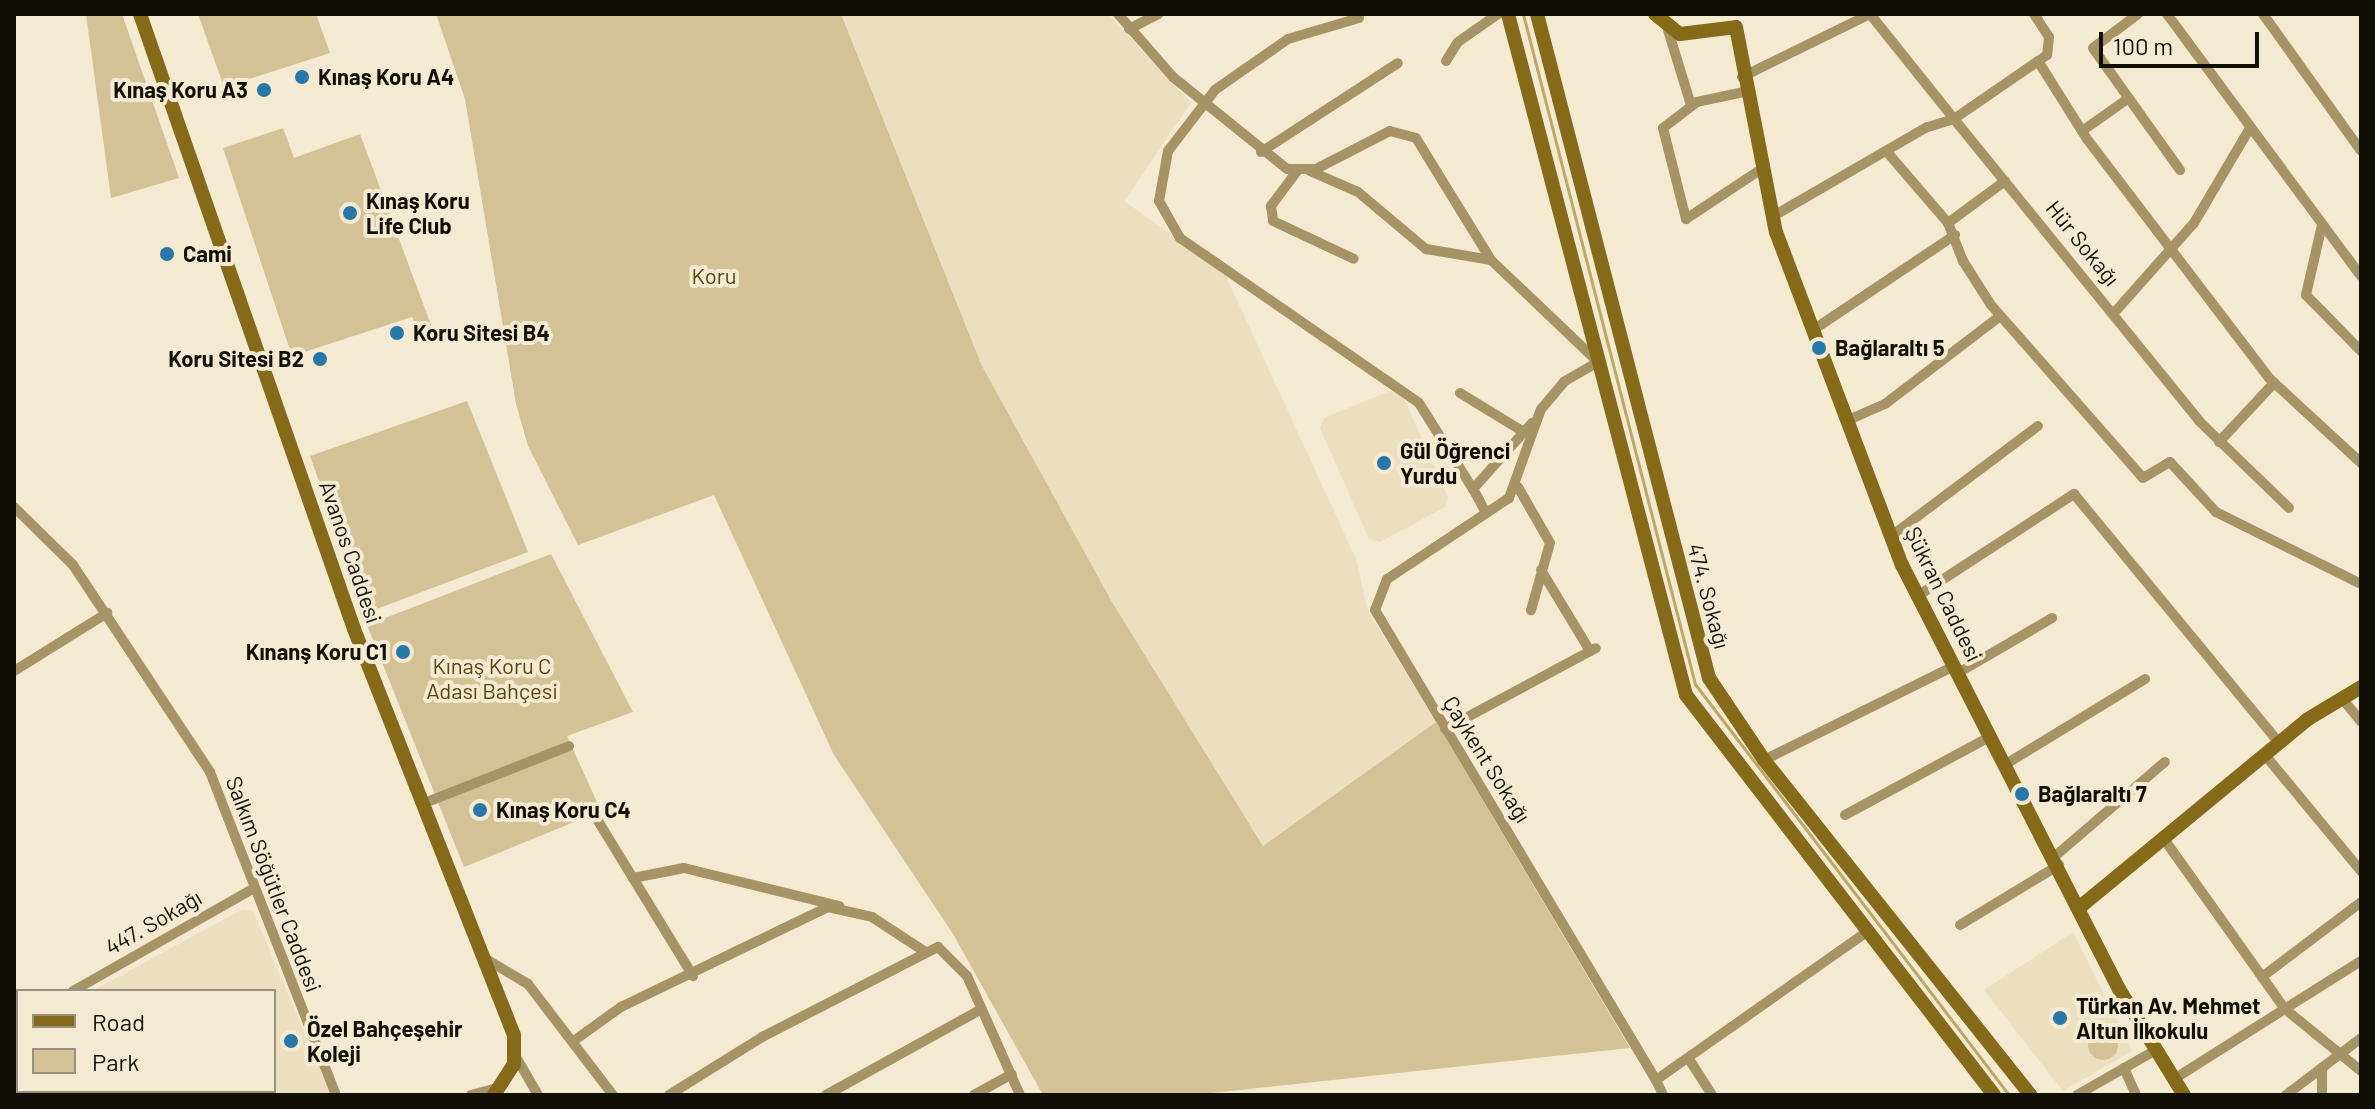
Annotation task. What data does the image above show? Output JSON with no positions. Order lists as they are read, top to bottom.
{
  "streets": {
    "street": [
      "Hür Sokağı",
      "Avanos Caddesi",
      "Şükran Caddesi",
      "474. Sokağı",
      "Çaykent Sokağı",
      "Salkım Söğütler Caddesi",
      "447. Sokağı"
    ]
  },
  "crossings": [
    ["Hür Sokağı", "Şükran Caddesi"],
    ["Salkım Söğütler Caddesi", "447. Sokağı"]
  ],
  "parks": ["Koru", "Kınaş Koru C Adası Bahçesi"],
  "places": [
    "Kınaş Koru A4",
    "Kınaş Koru A3",
    "Kınaş Koru Life Club",
    "Cami",
    "Koru Sitesi B4",
    "Bağlaraltı 5",
    "Koru Sitesi B2",
    "Gül Öğrenci Yurdu",
    "Kınanş Koru C1",
    "Bağlaraltı 7",
    "Kınaş Koru C4",
    "Türkan Av. Mehmet Altun İlkokulu",
    "Özel Bahçeşehir Koleji"
  ],
  "legend": ["Road", "Park"],
  "scale_bar": "100 m"
}
